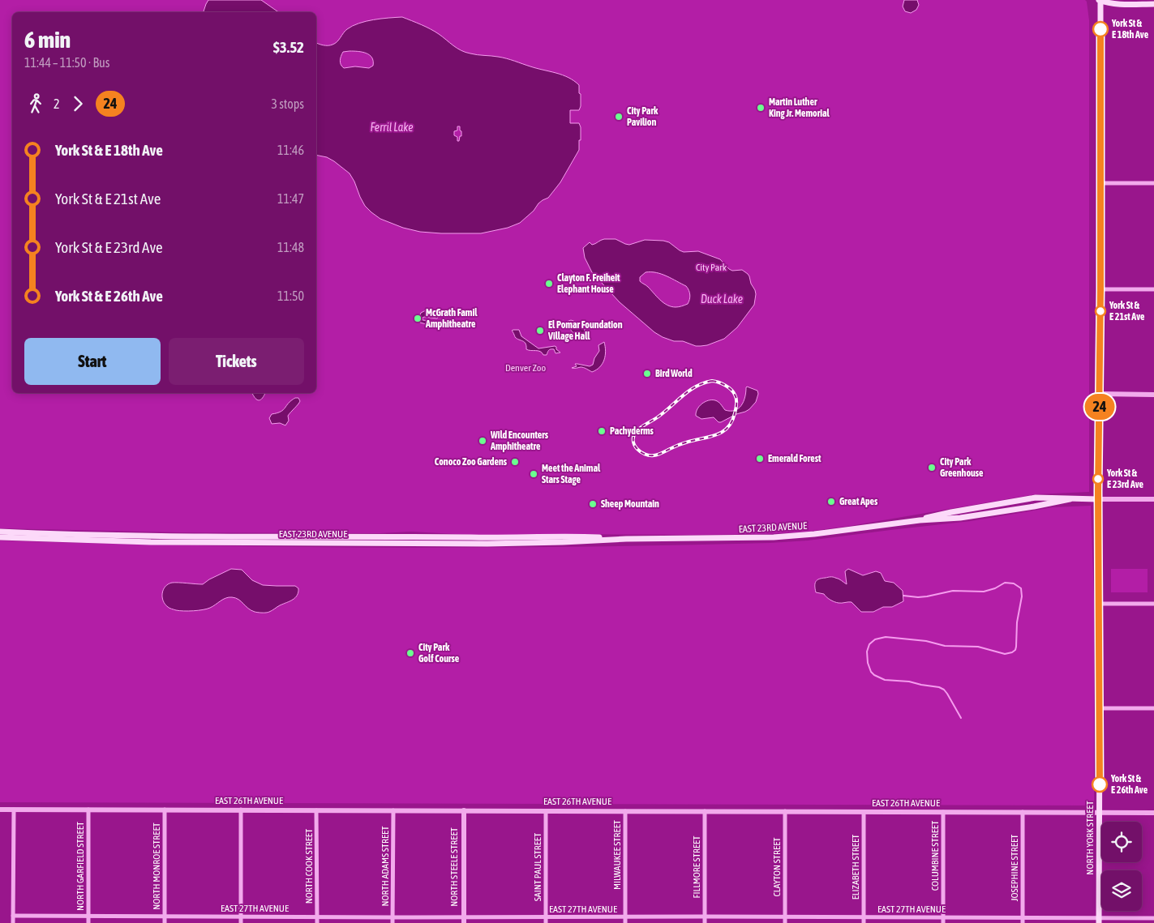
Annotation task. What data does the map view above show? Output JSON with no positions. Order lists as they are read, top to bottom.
{
  "streets": {
    "main road": ["EAST 23RD AVENUE", "NORTH YORK STREET"],
    "street": [
      "EAST 26TH AVENUE",
      "MILWAUKEE STREET",
      "COLUMBINE STREET",
      "NORTH GARFIELD STREET",
      "NORTH MONROE STREET",
      "NORTH COOK STREET",
      "NORTH ADAMS STREET",
      "NORTH STEELE STREET",
      "SAINT PAUL STREET",
      "FILLMORE STREET",
      "CLAYTON STREET",
      "ELIZABETH STREET",
      "JOSEPHINE STREET",
      "EAST 27TH AVENUE"
    ]
  },
  "crossings": [
    ["EAST 23RD AVENUE", "NORTH YORK STREET"],
    ["EAST 26TH AVENUE", "NORTH YORK STREET"],
    ["EAST 26TH AVENUE", "MILWAUKEE STREET"],
    ["EAST 26TH AVENUE", "COLUMBINE STREET"],
    ["EAST 26TH AVENUE", "NORTH GARFIELD STREET"],
    ["EAST 26TH AVENUE", "NORTH MONROE STREET"],
    ["EAST 26TH AVENUE", "NORTH COOK STREET"],
    ["EAST 26TH AVENUE", "NORTH ADAMS STREET"],
    ["EAST 26TH AVENUE", "NORTH STEELE STREET"],
    ["EAST 26TH AVENUE", "SAINT PAUL STREET"],
    ["EAST 26TH AVENUE", "FILLMORE STREET"],
    ["EAST 26TH AVENUE", "CLAYTON STREET"],
    ["EAST 26TH AVENUE", "ELIZABETH STREET"],
    ["EAST 26TH AVENUE", "JOSEPHINE STREET"],
    ["NORTH YORK STREET", "EAST 27TH AVENUE"],
    ["MILWAUKEE STREET", "EAST 27TH AVENUE"],
    ["COLUMBINE STREET", "EAST 27TH AVENUE"],
    ["NORTH GARFIELD STREET", "EAST 27TH AVENUE"],
    ["NORTH MONROE STREET", "EAST 27TH AVENUE"],
    ["NORTH COOK STREET", "EAST 27TH AVENUE"],
    ["NORTH ADAMS STREET", "EAST 27TH AVENUE"],
    ["NORTH STEELE STREET", "EAST 27TH AVENUE"],
    ["SAINT PAUL STREET", "EAST 27TH AVENUE"],
    ["FILLMORE STREET", "EAST 27TH AVENUE"],
    ["CLAYTON STREET", "EAST 27TH AVENUE"],
    ["ELIZABETH STREET", "EAST 27TH AVENUE"],
    ["JOSEPHINE STREET", "EAST 27TH AVENUE"]
  ],
  "water": ["Ferril Lake", "Duck Lake"],
  "parks": ["City Park", "Denver Zoo"],
  "places": [
    "York St & E 18th Ave",
    "Martin Luther King Jr. Memorial",
    "City Park Pavilion",
    "Clayton F. Freiheit Elephant House",
    "York St & E 21st Ave",
    "McGrath Famil Amphitheatre",
    "El Pomar Foundation Village Hall",
    "Bird World",
    "Pachyderms",
    "Wild Encounters Amphitheatre",
    "Emerald Forest",
    "Conoco Zoo Gardens",
    "City Park Greenhouse",
    "Meet the Animal Stars Stage",
    "York St & E 23rd Ave",
    "Great Apes",
    "Sheep Mountain",
    "City Park Golf Course",
    "York St & E 26th Ave"
  ],
  "lines": ["bus line 24"],
  "page": {
    "on_map": "24",
    "heading": ["6 min", "11:44 – 11:50 · Bus", "$3.52"],
    "legs": ["2", "24", "3 stops"],
    "list": [
      {
        "name": "York St & E 18th Ave",
        "value": "11:46"
      },
      {
        "name": "York St & E 21st Ave",
        "value": "11:47"
      },
      {
        "name": "York St & E 23rd Ave",
        "value": "11:48"
      },
      {
        "name": "York St & E 26th Ave",
        "value": "11:50"
      }
    ],
    "buttons": ["Start", "Tickets"]
  }
}
